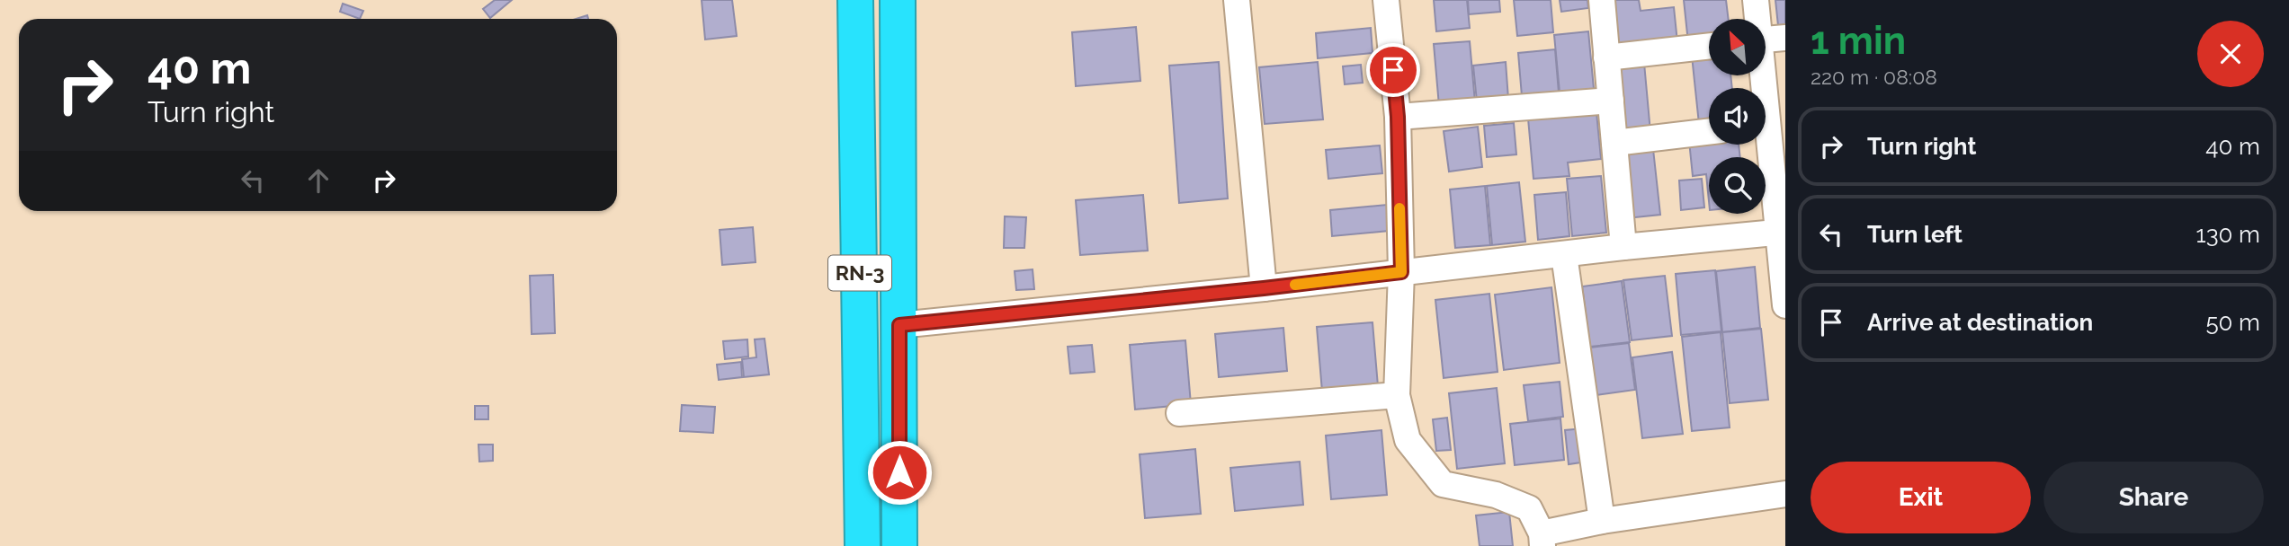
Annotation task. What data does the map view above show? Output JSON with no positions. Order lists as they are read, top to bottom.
{
  "streets": {
    "highway": ["RN-3"]
  },
  "north": "top left",
  "page": {
    "heading": ["1 min", "220 m · 08:08"],
    "turn": ["40 m", "Turn right"],
    "list": [
      {
        "name": "Turn right",
        "value": "40 m"
      },
      {
        "name": "Turn left",
        "value": "130 m"
      },
      {
        "name": "Arrive at destination",
        "value": "50 m"
      }
    ],
    "buttons": ["Exit", "Share"]
  }
}
